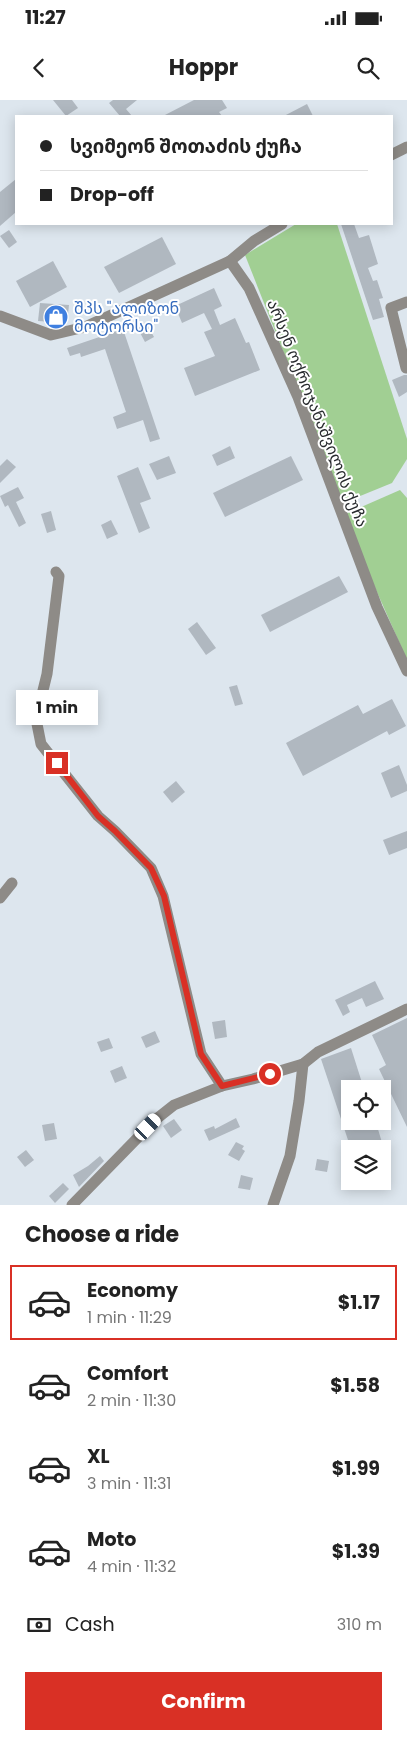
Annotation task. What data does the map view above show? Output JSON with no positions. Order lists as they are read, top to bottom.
{
  "streets": {
    "street": ["არსენ ოქროჯანაშვილის ქუჩა"]
  },
  "places": {
    "shop": ["შპს \"ალიზონ მოტორსი\""]
  },
  "page": {
    "status": "11:27",
    "header": "Hoppr",
    "banner": ["სვიმეონ შოთაძის ქუჩა", "Drop-off"],
    "bubble": "1 min",
    "heading": "Choose a ride",
    "list": [
      {
        "name": "Economy",
        "note": "1 min · 11:29",
        "value": "$1.17"
      },
      {
        "name": "Comfort",
        "note": "2 min · 11:30",
        "value": "$1.58"
      },
      {
        "name": "XL",
        "note": "3 min · 11:31",
        "value": "$1.99"
      },
      {
        "name": "Moto",
        "note": "4 min · 11:32",
        "value": "$1.39"
      }
    ],
    "pay": ["Cash", "310 m"],
    "buttons": "Confirm"
  }
}
